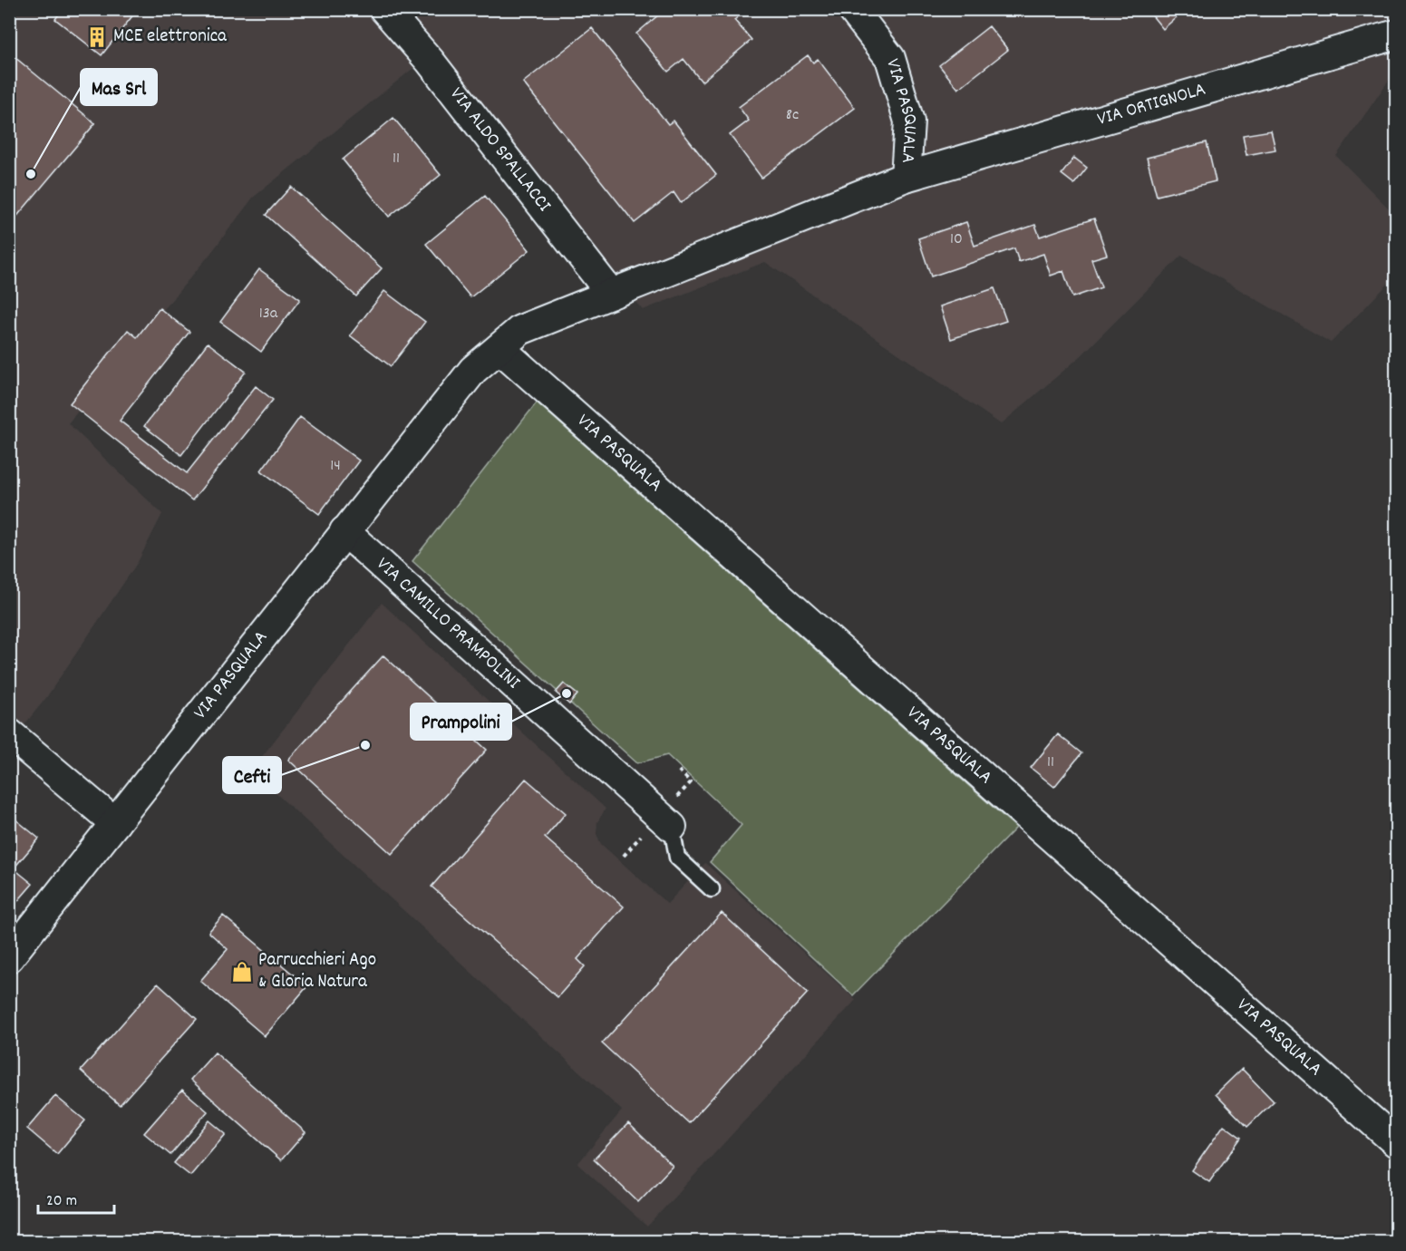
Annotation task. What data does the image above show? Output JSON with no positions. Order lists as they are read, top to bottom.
{
  "streets": {
    "street": [
      "VIA ORTIGNOLA",
      "VIA PASQUALA",
      "VIA ALDO SPALLACCI",
      "VIA CAMILLO PRAMPOLINI"
    ]
  },
  "crossings": [
    ["VIA ORTIGNOLA", "VIA PASQUALA"],
    ["VIA PASQUALA", "VIA ALDO SPALLACCI"],
    ["VIA PASQUALA", "VIA CAMILLO PRAMPOLINI"]
  ],
  "places": {
    "building": ["MCE elettronica"],
    "other": ["Mas Srl", "Prampolini", "Cefti"],
    "shop": ["Parrucchieri Ago & Gloria Natura"]
  },
  "house_numbers": [
    "8c",
    "11",
    "10",
    "13a",
    "14",
    "11"
  ],
  "scale_bar": "20 m"
}
